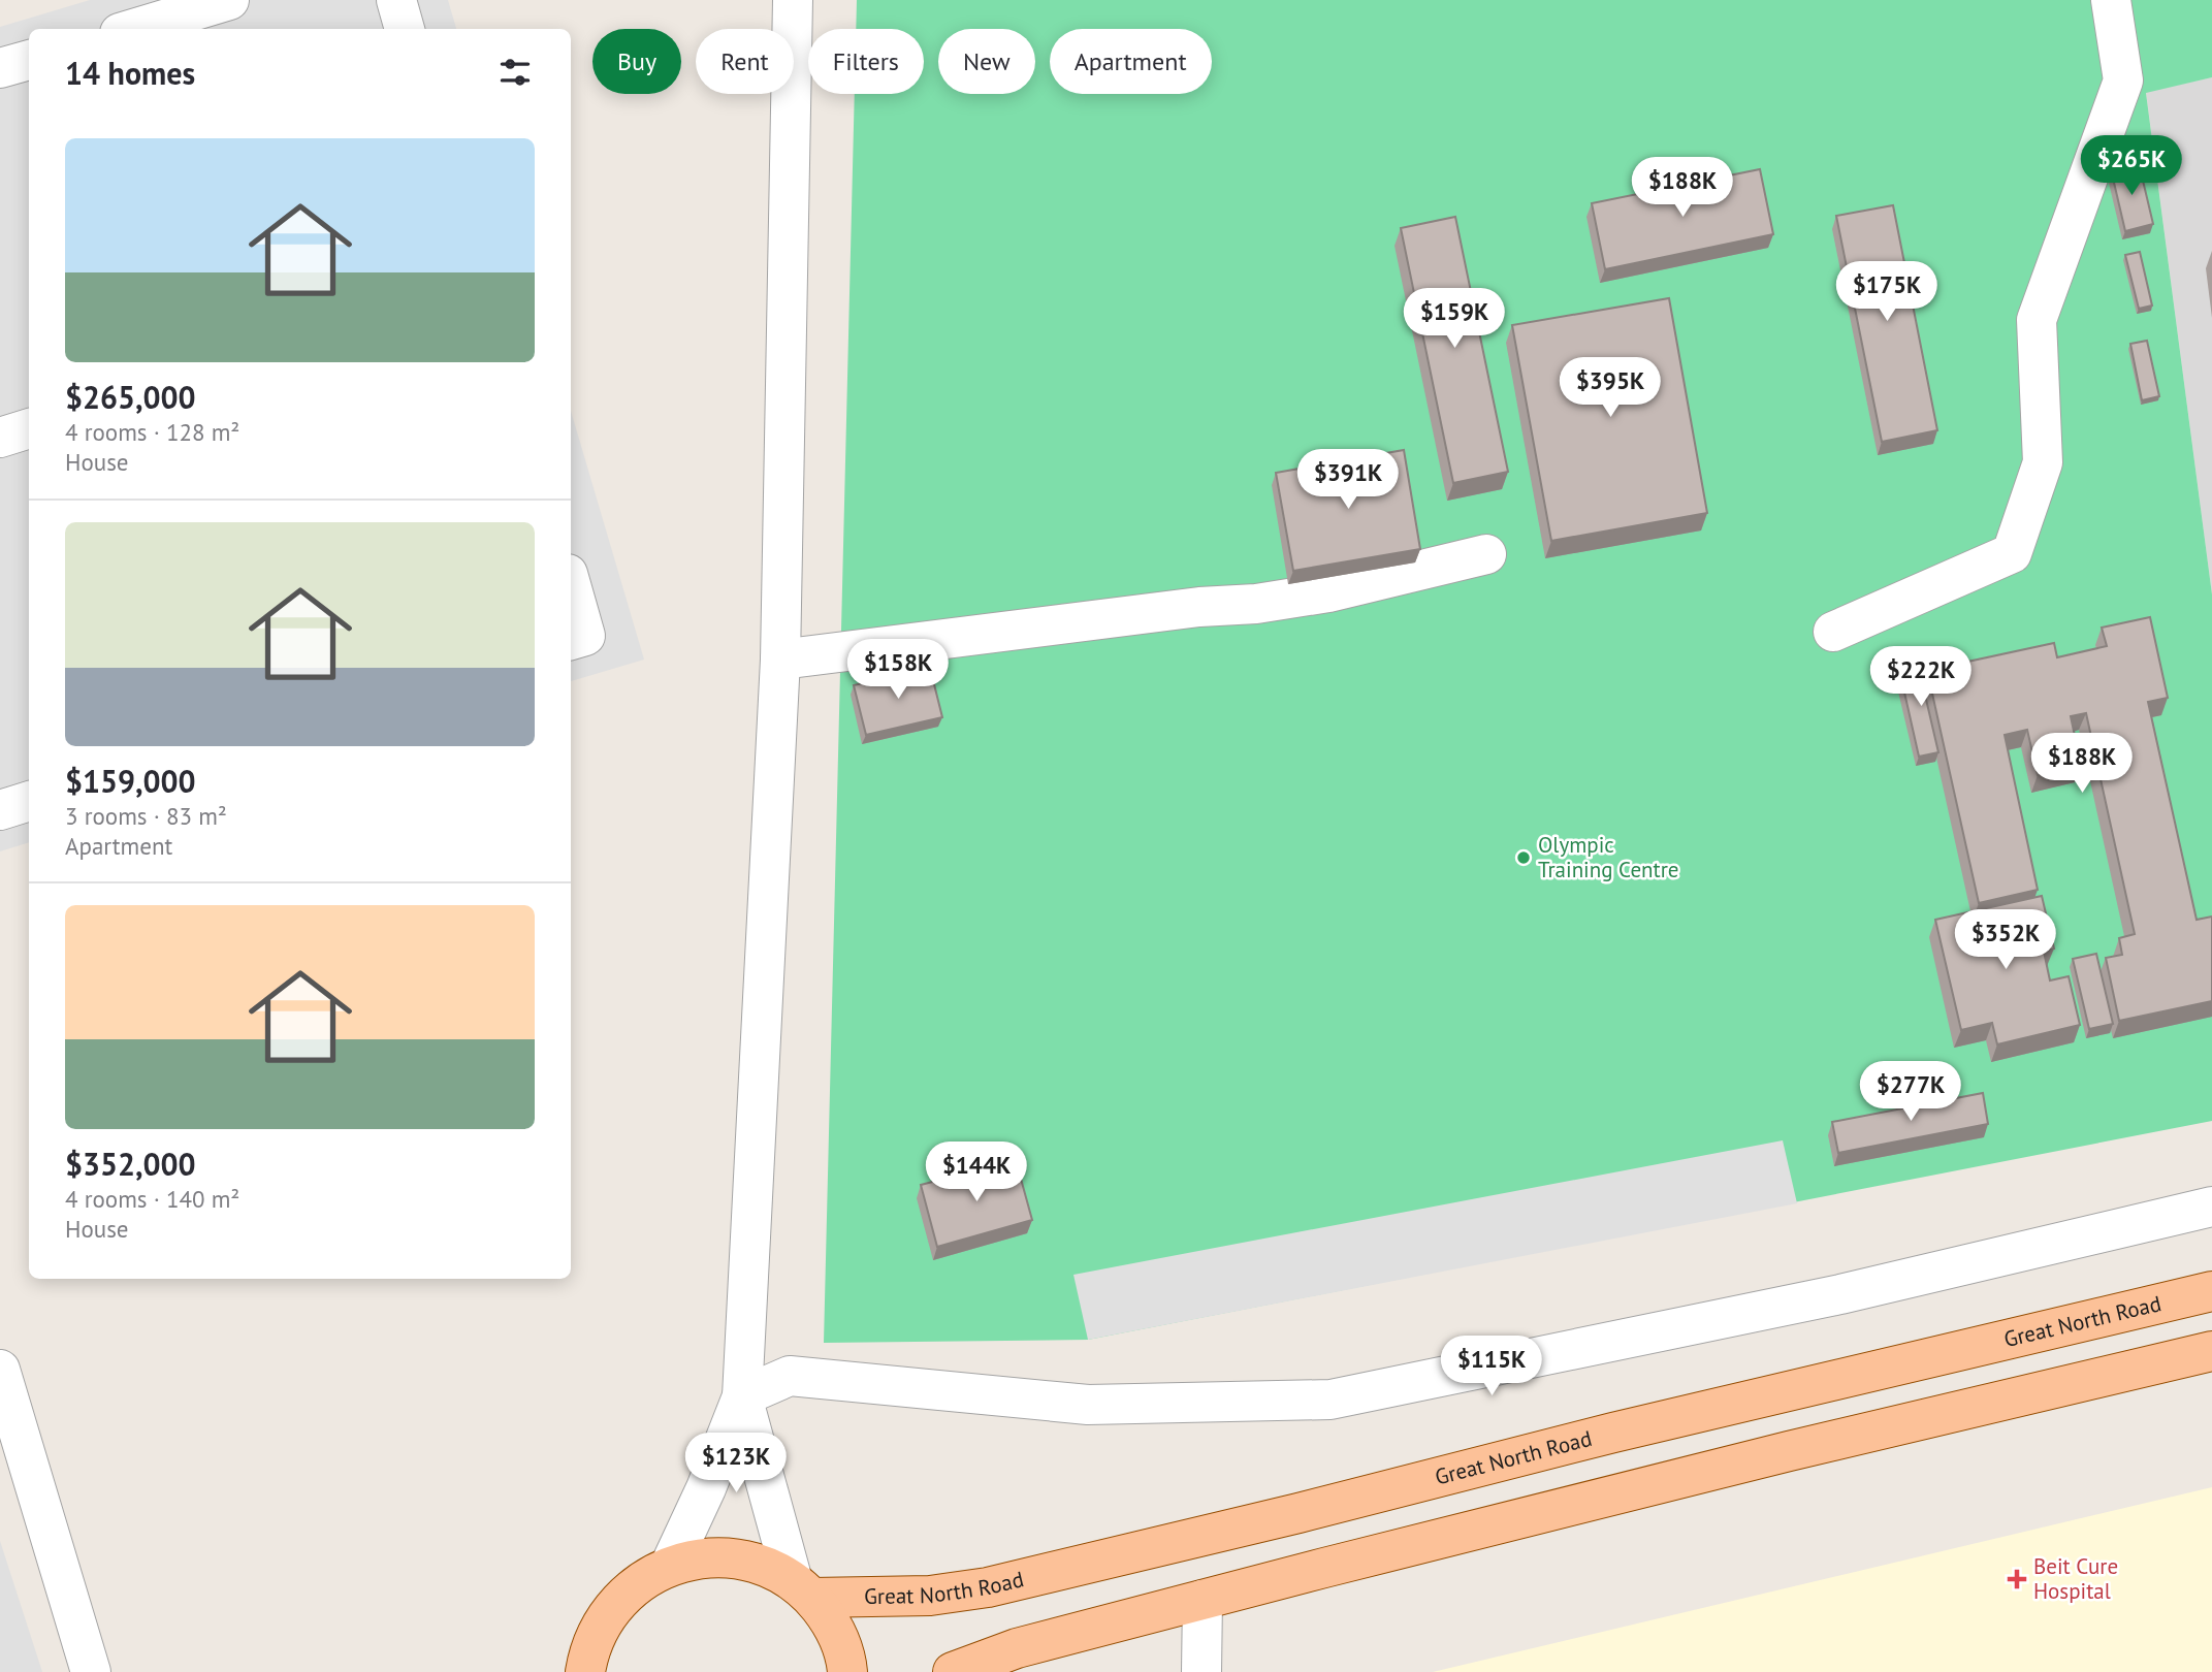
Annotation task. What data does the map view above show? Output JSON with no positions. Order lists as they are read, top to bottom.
{
  "streets": {
    "main road": ["Great North Road"]
  },
  "places": {
    "other": ["Olympic Training Centre"],
    "health": ["Beit Cure Hospital"]
  },
  "page": {
    "chip": [
      "Buy",
      "Rent",
      "Filters",
      "New",
      "Apartment"
    ],
    "heading": "14 homes",
    "list": [
      {
        "name": "$265,000",
        "note": "4 rooms · 128 m² · House"
      },
      {
        "name": "$159,000",
        "note": "3 rooms · 83 m² · Apartment"
      },
      {
        "name": "$352,000",
        "note": "4 rooms · 140 m² · House"
      }
    ],
    "price": [
      "$265K",
      "$188K",
      "$175K",
      "$159K",
      "$395K",
      "$391K",
      "$158K",
      "$222K",
      "$188K",
      "$352K",
      "$277K",
      "$144K",
      "$115K",
      "$123K"
    ]
  }
}
